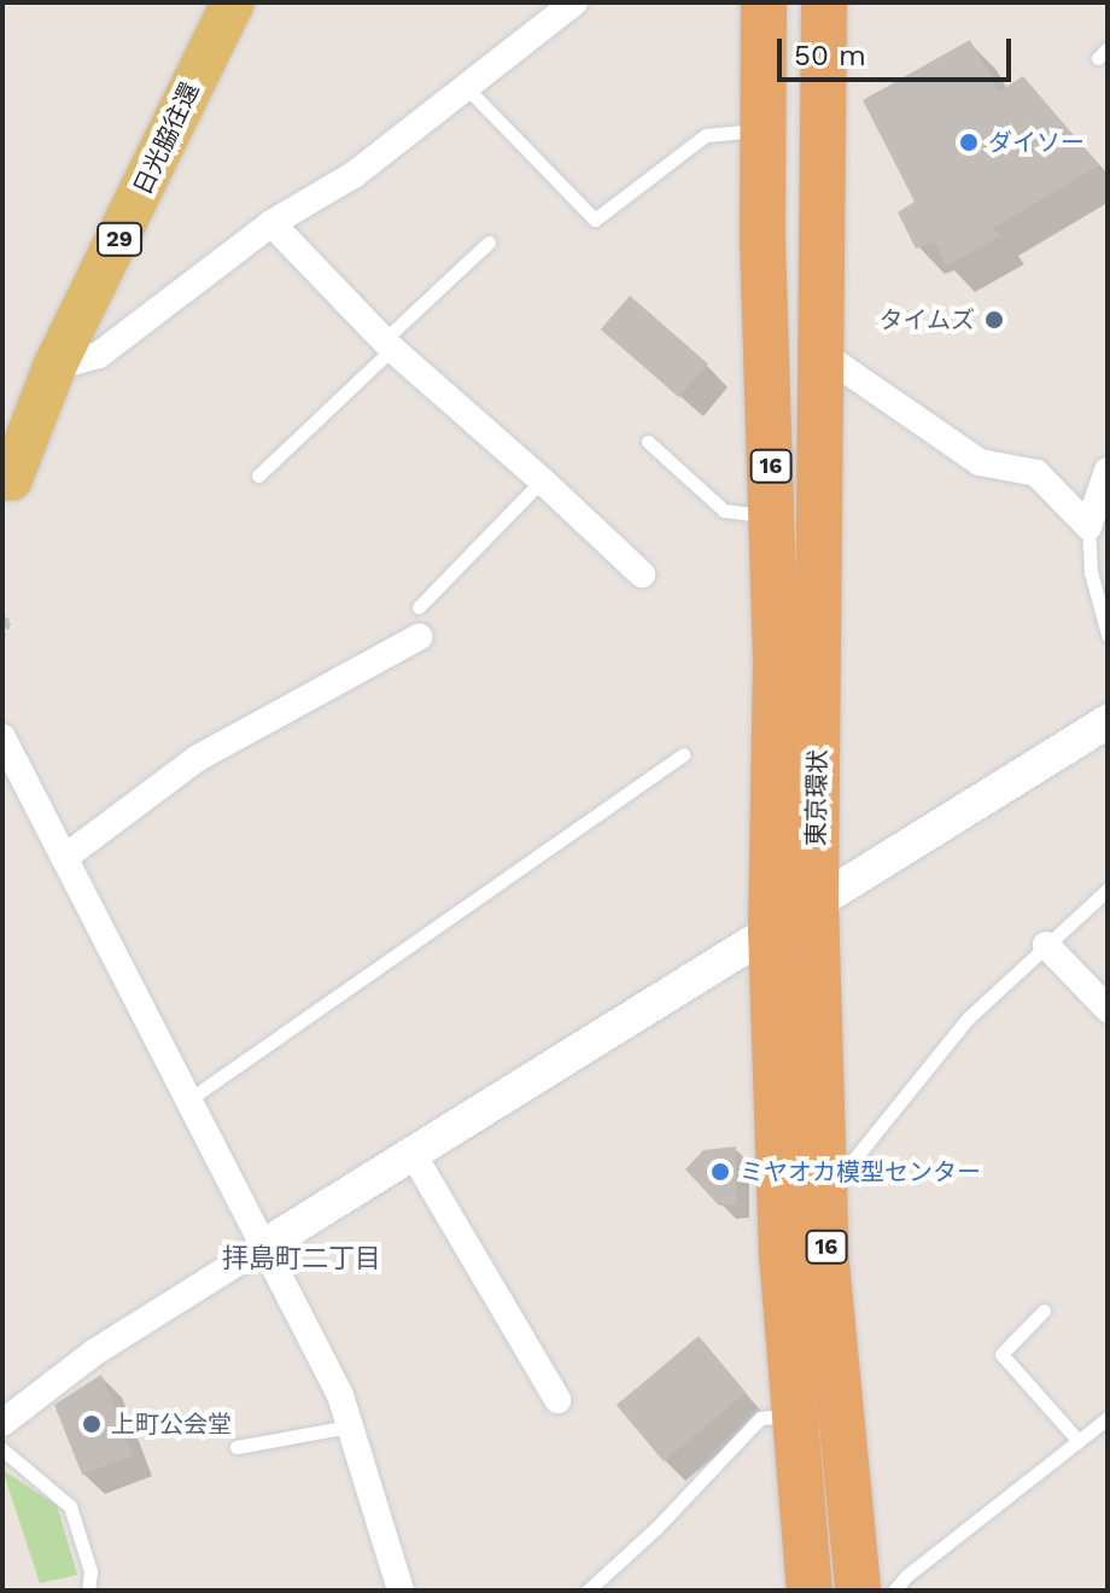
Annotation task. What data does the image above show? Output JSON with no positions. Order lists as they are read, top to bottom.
{
  "streets": {
    "highway": ["16", "東京環状"],
    "main road": ["日光脇往還", "29"]
  },
  "crossings": [
    ["日光脇往還", "29"]
  ],
  "districts": ["拝島町二丁目"],
  "places": [
    "ダイソー",
    "タイムズ",
    "ミヤオカ模型センター",
    "上町公会堂"
  ],
  "scale_bar": "50 m"
}
